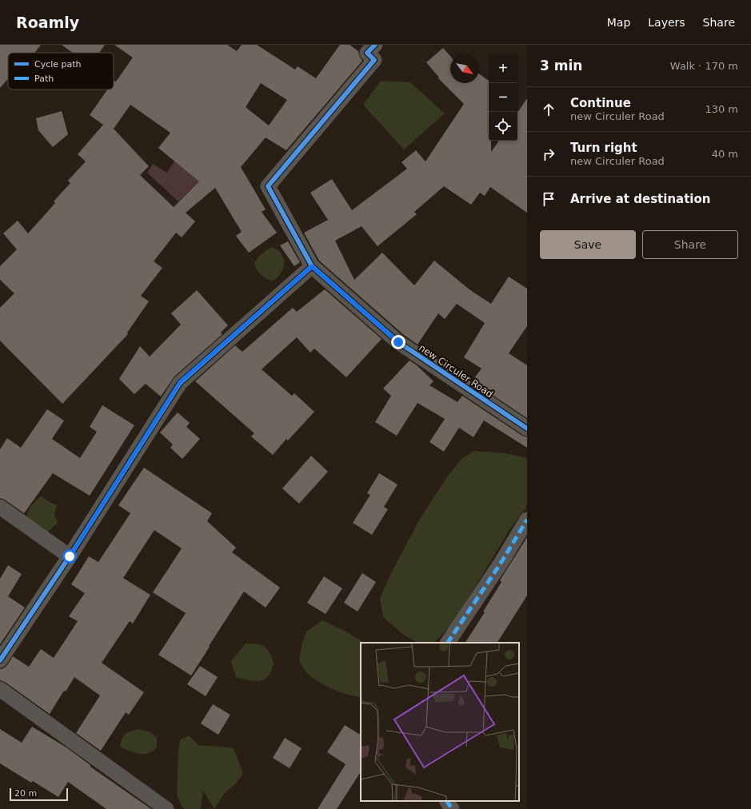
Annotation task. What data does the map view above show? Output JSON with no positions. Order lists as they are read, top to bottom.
{
  "streets": {
    "street": ["new Circuler Road"]
  },
  "legend": ["Cycle path", "Path"],
  "scale_bar": "20 m",
  "north": "bottom right",
  "page": {
    "header": "Roamly",
    "nav": ["Map", "Layers", "Share"],
    "heading": ["3 min", "Walk · 170 m"],
    "map_buttons": ["+", "−"],
    "list": [
      ["Continue", "new Circuler Road", "130 m"],
      ["Turn right", "new Circuler Road", "40 m"],
      "Arrive at destination"
    ],
    "buttons": ["Save", "Share"],
    "scale": "20 m"
  }
}
